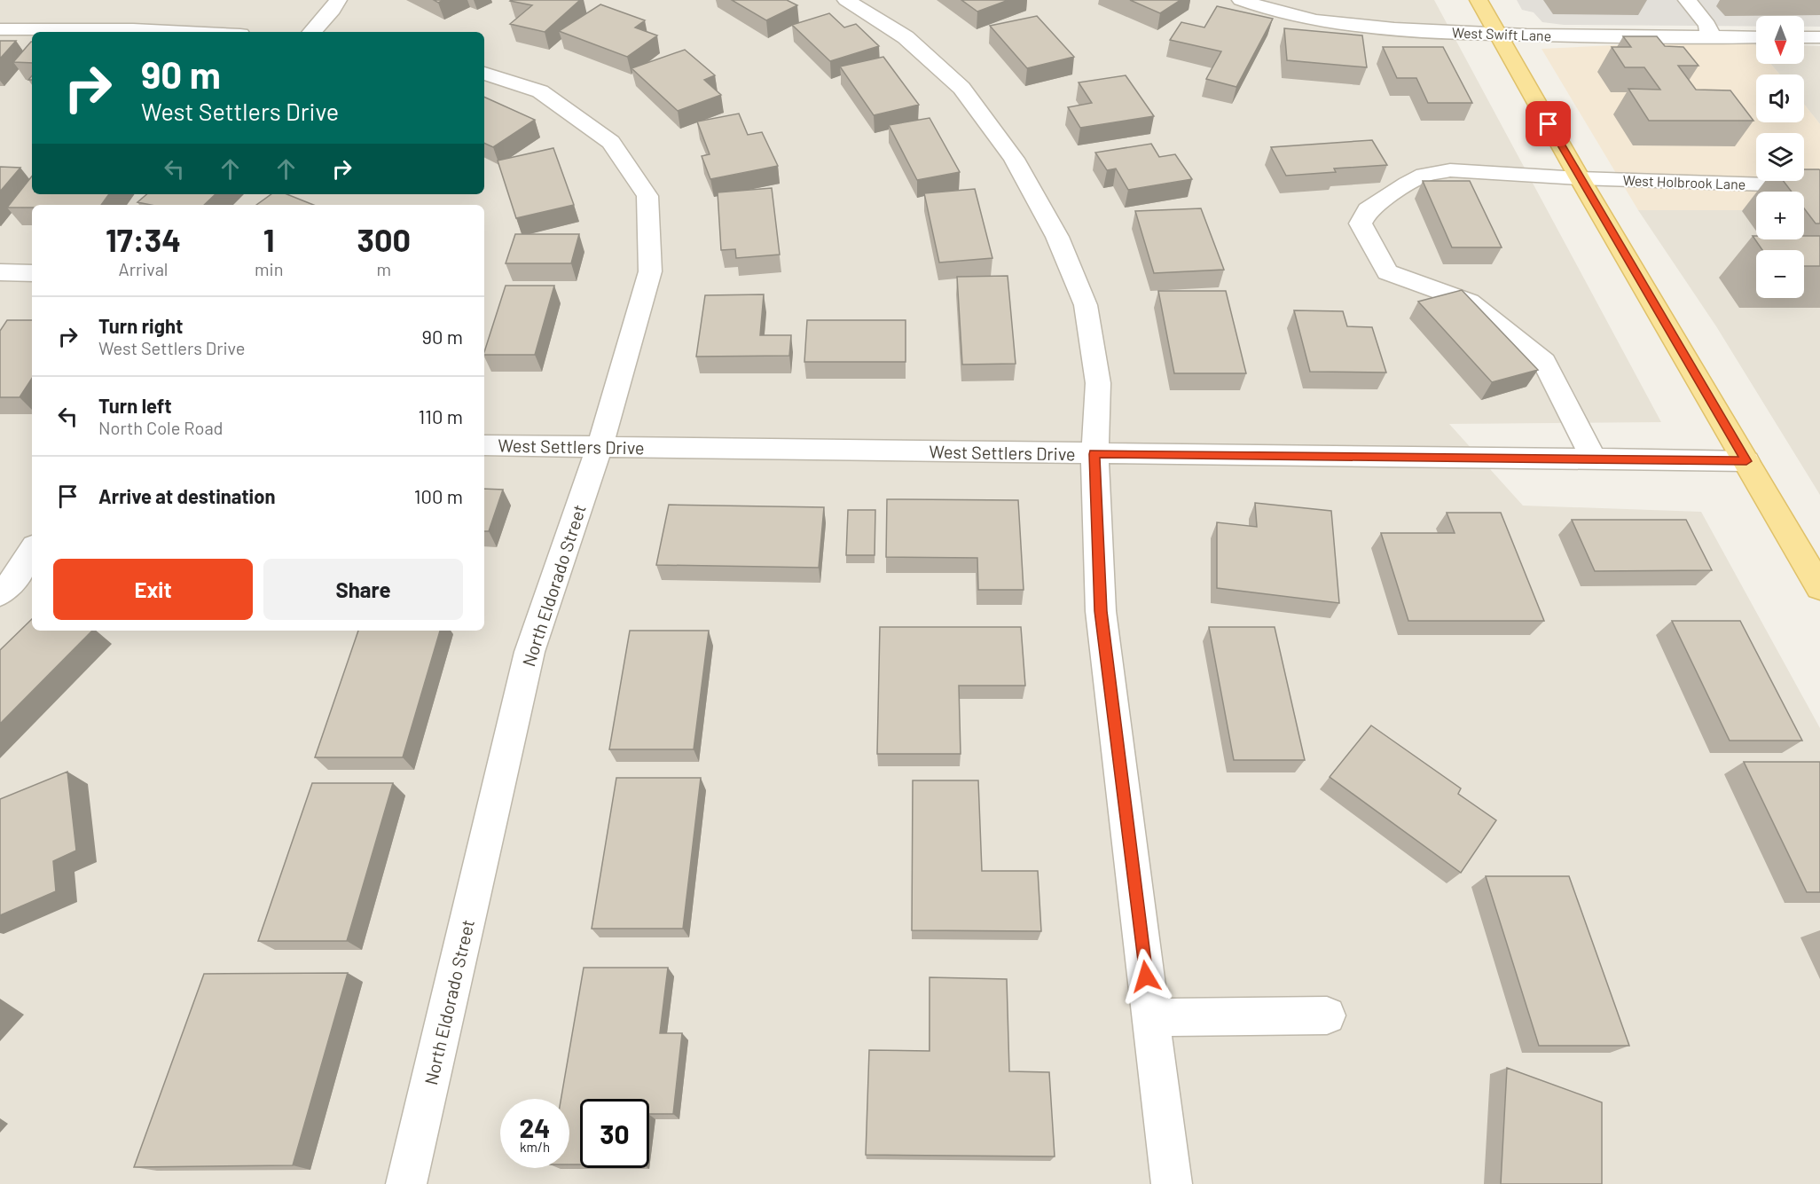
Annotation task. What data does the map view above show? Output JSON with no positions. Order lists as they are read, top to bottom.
{
  "streets": {
    "street": [
      "West Swift Lane",
      "West Holbrook Lane",
      "West Settlers Drive",
      "North Eldorado Street"
    ]
  },
  "crossings": [
    ["West Holbrook Lane", "West Settlers Drive"],
    ["West Settlers Drive", "North Eldorado Street"]
  ],
  "north": "bottom",
  "page": {
    "map_buttons": ["+", "−"],
    "turn": ["90 m", "West Settlers Drive"],
    "eta": [
      "17:34",
      "Arrival",
      "1",
      "min",
      "300",
      "m"
    ],
    "list": [
      {
        "name": "Turn right",
        "note": "West Settlers Drive",
        "value": "90 m"
      },
      {
        "name": "Turn left",
        "note": "North Cole Road",
        "value": "110 m"
      },
      {
        "name": "Arrive at destination",
        "value": "100 m"
      }
    ],
    "buttons": ["Exit", "Share"],
    "speed": "24 km/h",
    "limit": "30"
  }
}
